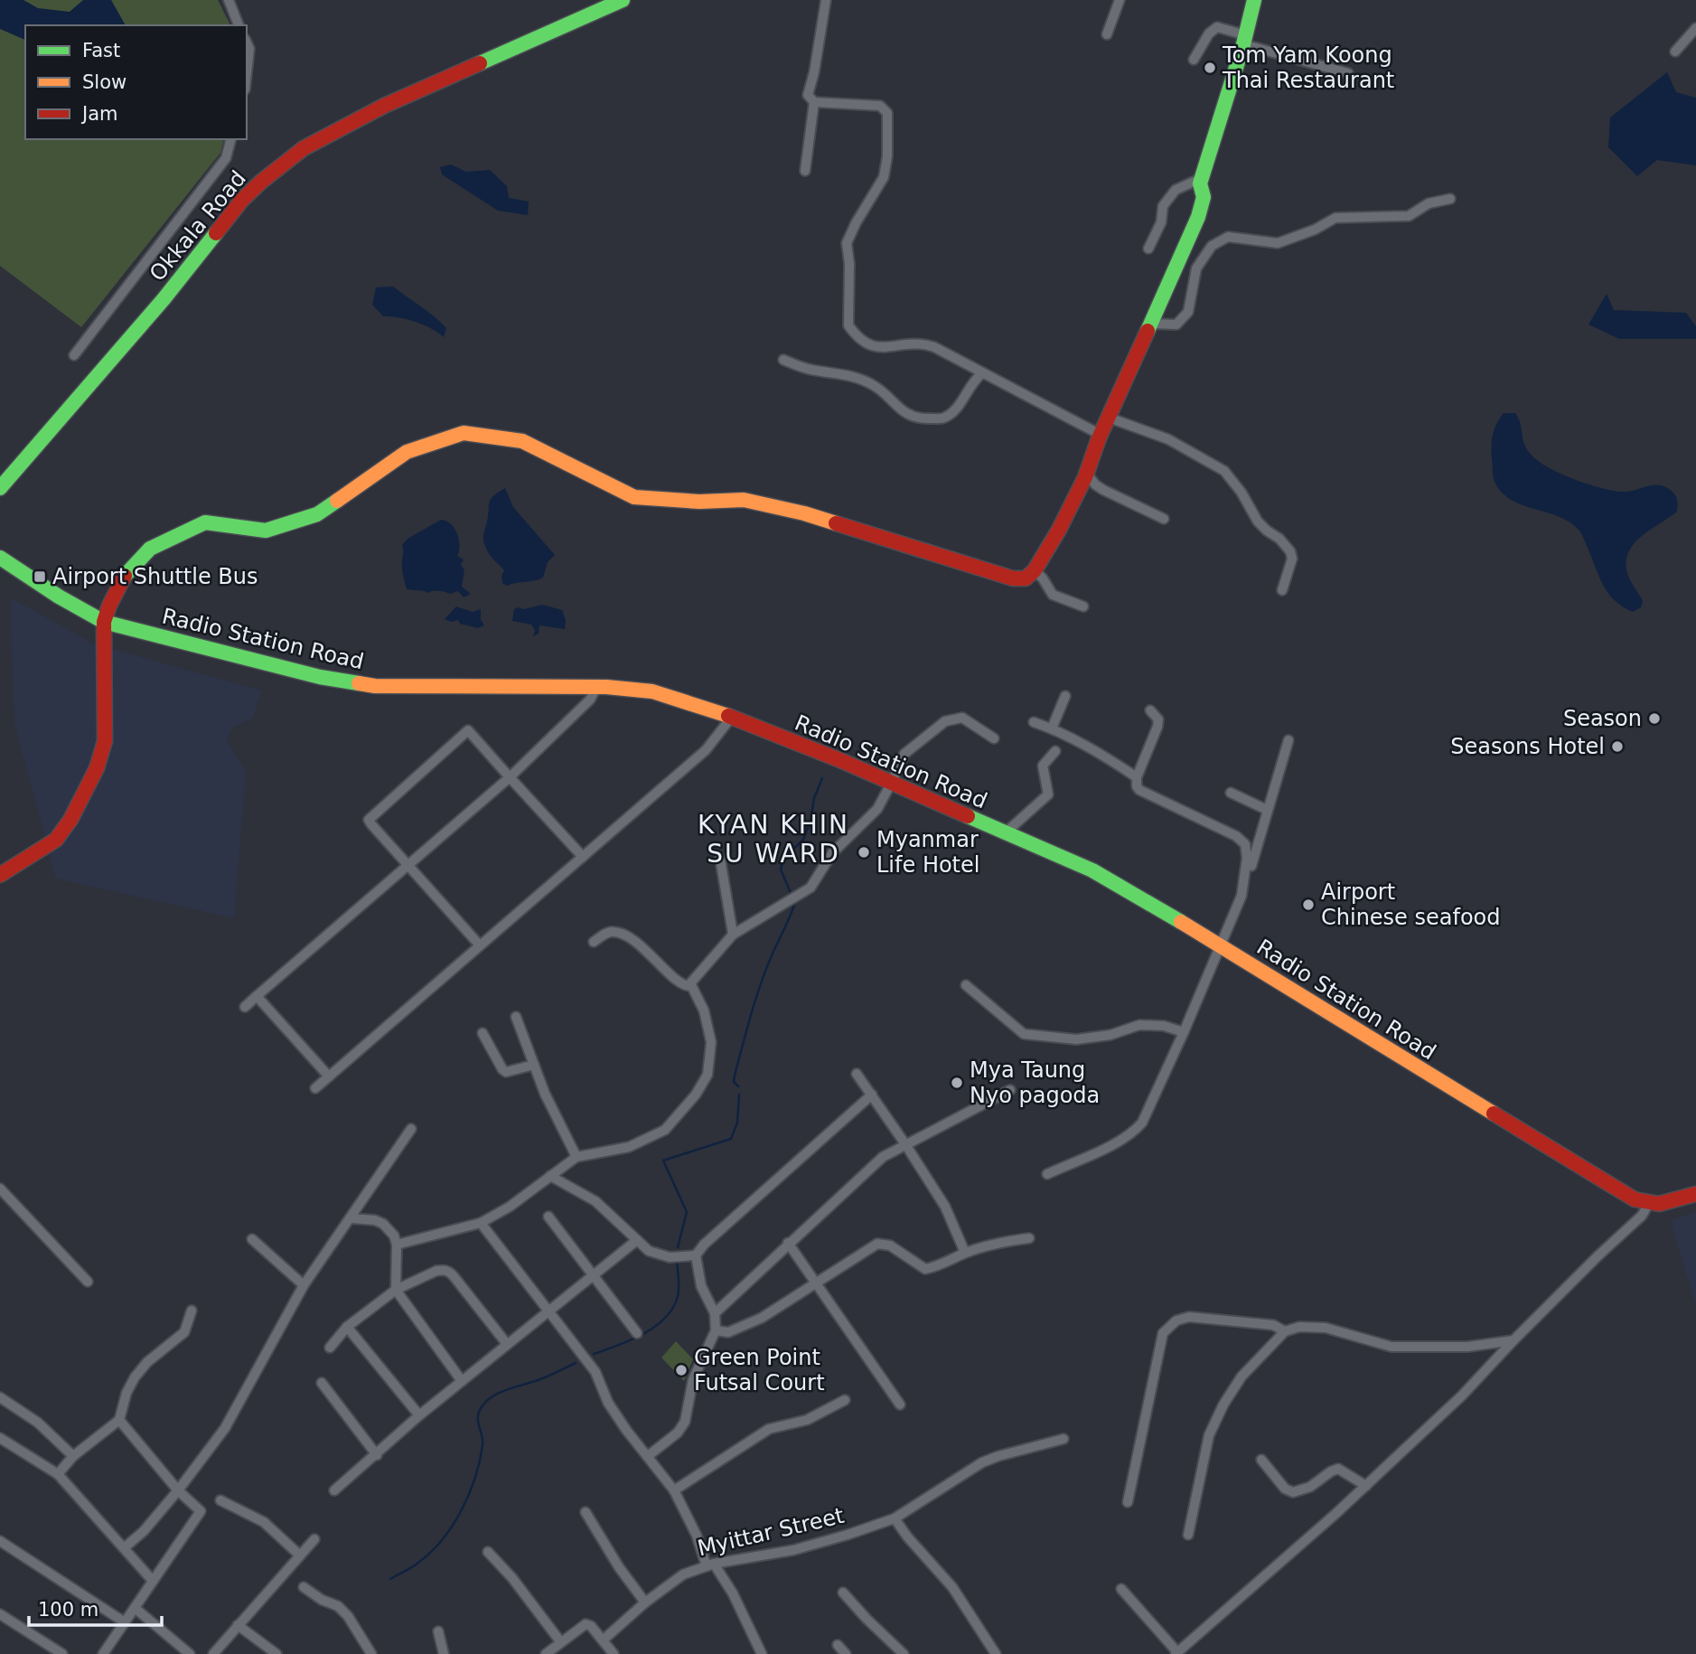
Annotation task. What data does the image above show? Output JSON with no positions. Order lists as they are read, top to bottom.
{
  "streets": {
    "main road": ["Okkala Road", "Radio Station Road"],
    "street": ["Myittar Street"]
  },
  "districts": ["KYAN KHIN SU WARD"],
  "places": {
    "other": [
      "Tom Yam Koong Thai Restaurant",
      "Season",
      "Seasons Hotel",
      "Myanmar Life Hotel",
      "Airport Chinese seafood",
      "Mya Taung Nyo pagoda",
      "Green Point Futsal Court"
    ],
    "transit": ["Airport Shuttle Bus"]
  },
  "legend": ["Fast", "Slow", "Jam"],
  "scale_bar": "100 m"
}
